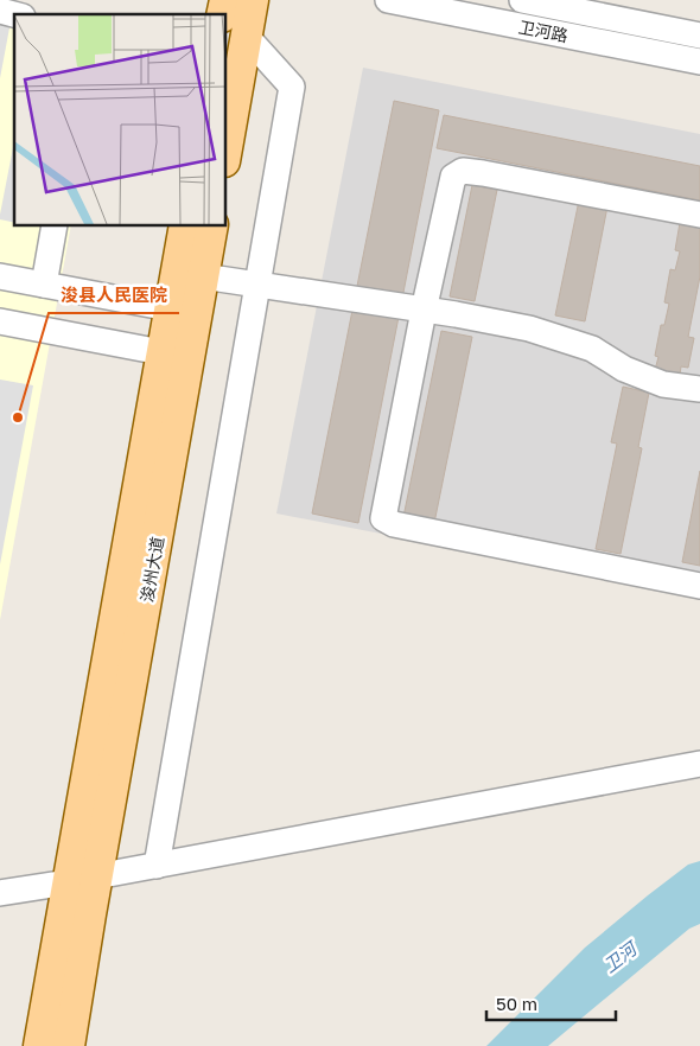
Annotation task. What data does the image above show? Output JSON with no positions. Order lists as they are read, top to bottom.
{
  "streets": {
    "main road": ["浚州大道"],
    "street": ["卫河路"]
  },
  "water": ["卫河"],
  "places": ["浚县人民医院"],
  "scale_bar": "50 m"
}
